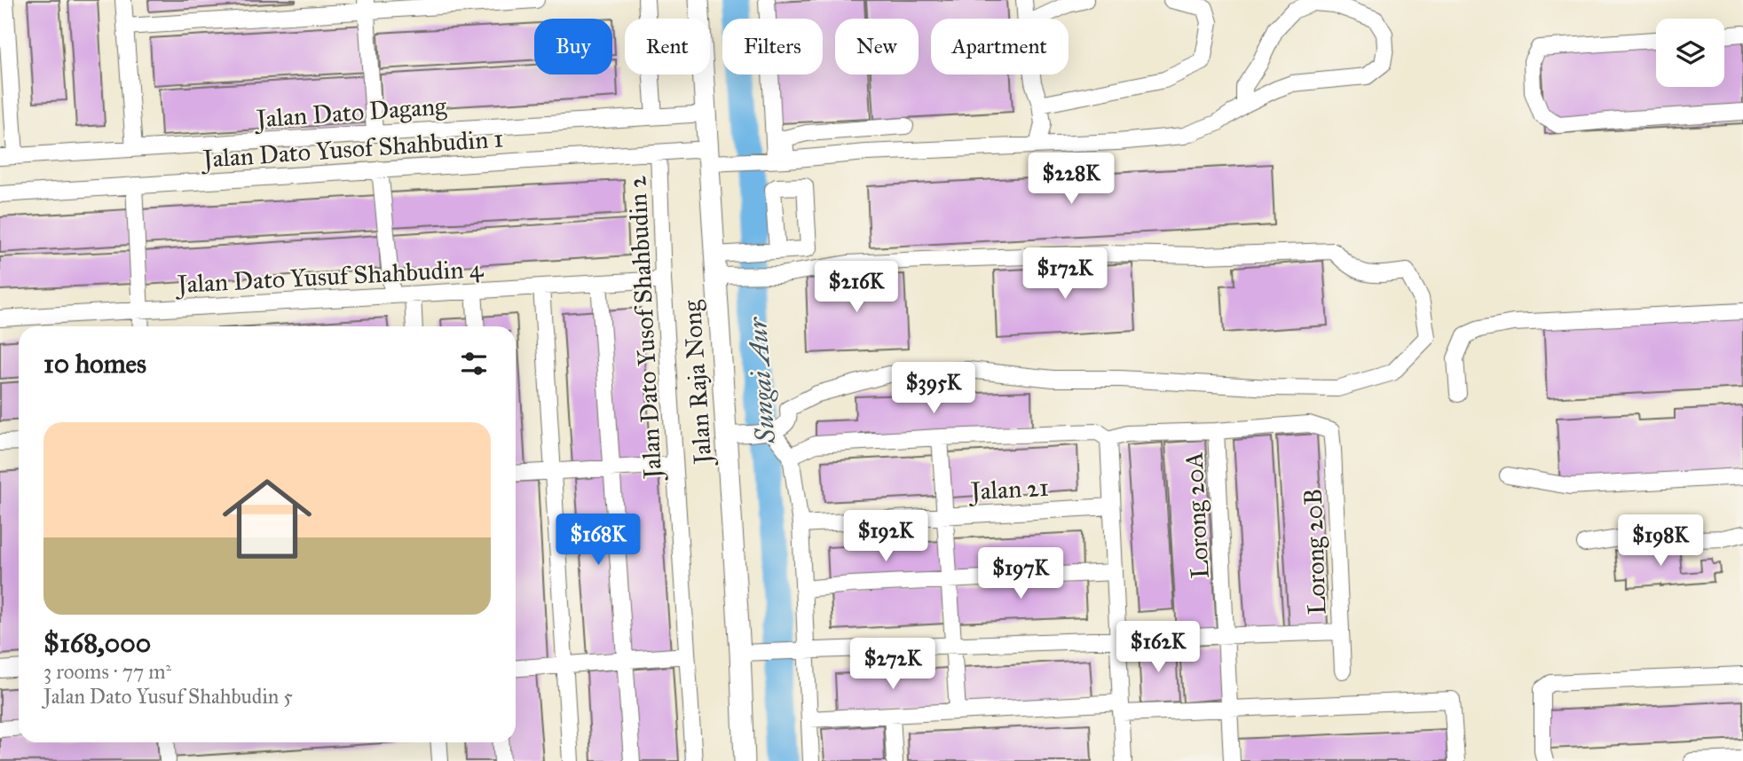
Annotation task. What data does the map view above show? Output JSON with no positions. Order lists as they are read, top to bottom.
{
  "streets": {
    "main road": ["Jalan Raja Nong"],
    "street": [
      "Jalan Dato Dagang",
      "Jalan Dato Yusof Shahbudin 1",
      "Jalan Dato Yusuf Shahbudin 4",
      "Jalan Dato Yusof Shahbudin 2",
      "Jalan 21",
      "Lorong 20A",
      "Lorong 20B"
    ]
  },
  "crossings": [
    ["Jalan Dato Dagang", "Jalan Raja Nong"],
    ["Jalan Dato Yusof Shahbudin 1", "Jalan Dato Yusof Shahbudin 2"],
    ["Jalan Dato Yusof Shahbudin 1", "Jalan Raja Nong"],
    ["Jalan Dato Yusuf Shahbudin 4", "Jalan Dato Yusof Shahbudin 2"],
    ["Lorong 20A", "Lorong 20B"]
  ],
  "water": ["Sungai Aur"],
  "page": {
    "chip": [
      "Buy",
      "Rent",
      "Filters",
      "New",
      "Apartment"
    ],
    "price": [
      "$228K",
      "$172K",
      "$216K",
      "$395K",
      "$192K",
      "$168K",
      "$198K",
      "$197K",
      "$162K",
      "$272K"
    ],
    "heading": "10 homes",
    "list": [
      {
        "name": "$168,000",
        "note": "3 rooms · 77 m² · Jalan Dato Yusuf Shahbudin 5"
      }
    ]
  }
}
